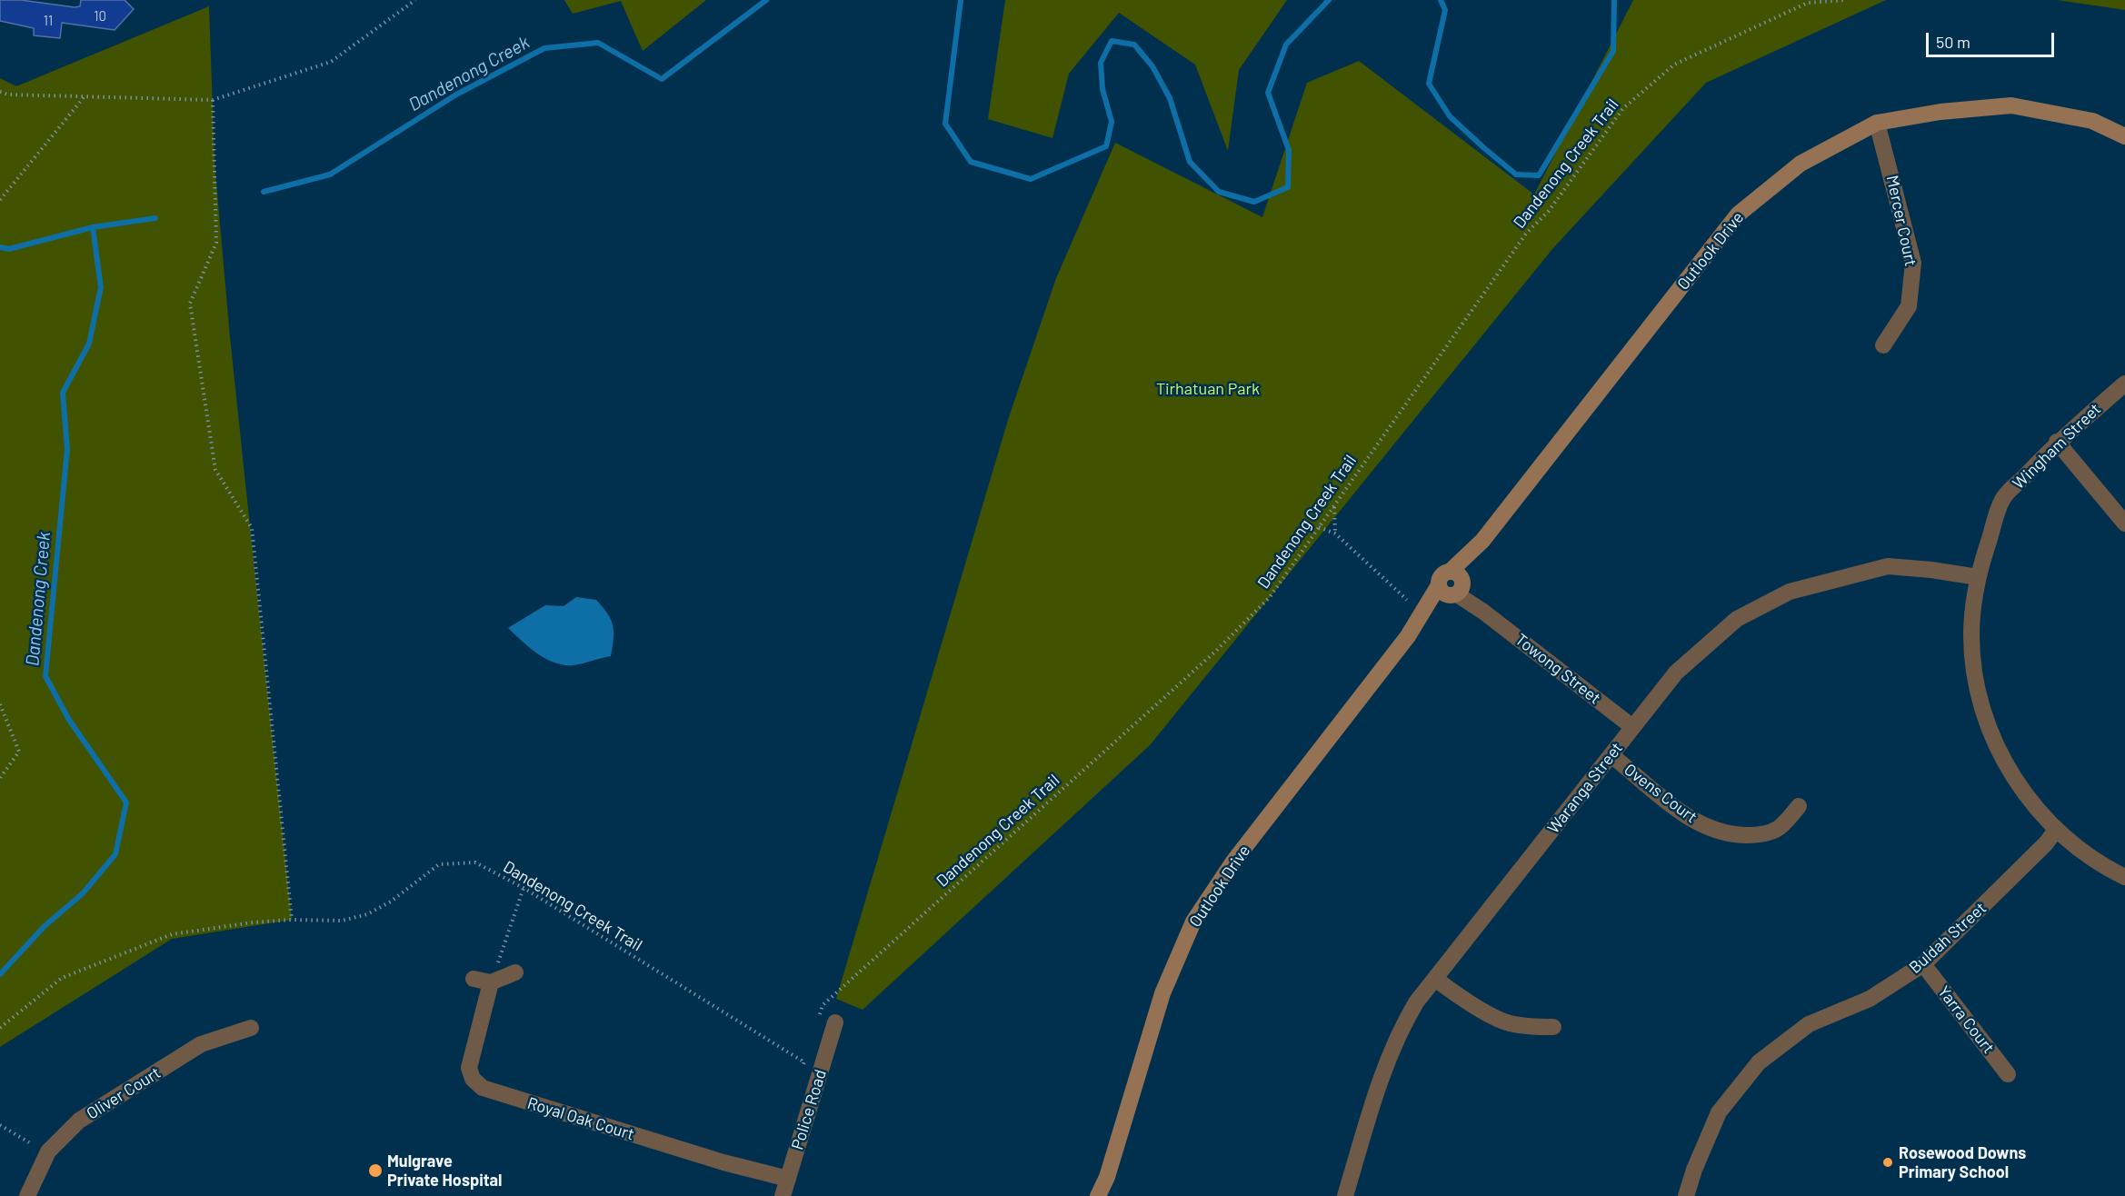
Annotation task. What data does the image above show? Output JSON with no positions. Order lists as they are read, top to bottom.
{
  "streets": {
    "street": [
      "Mercer Court",
      "Outlook Drive",
      "Wingham Street",
      "Towong Street",
      "Waranga Street",
      "Ovens Court",
      "Buldah Street",
      "Yarra Court",
      "Oliver Court",
      "Police Road",
      "Royal Oak Court"
    ],
    "path": ["Dandenong Creek Trail"]
  },
  "crossings": [
    ["Mercer Court", "Outlook Drive"],
    ["Outlook Drive", "Towong Street"],
    ["Wingham Street", "Waranga Street"],
    ["Wingham Street", "Buldah Street"],
    ["Towong Street", "Waranga Street"],
    ["Waranga Street", "Ovens Court"],
    ["Buldah Street", "Yarra Court"],
    ["Police Road", "Royal Oak Court"]
  ],
  "water": ["Dandenong Creek"],
  "parks": ["Tirhatuan Park"],
  "places": ["Rosewood Downs Primary School", "Mulgrave Private Hospital"],
  "house_numbers": ["10", "11"],
  "scale_bar": "50 m"
}
